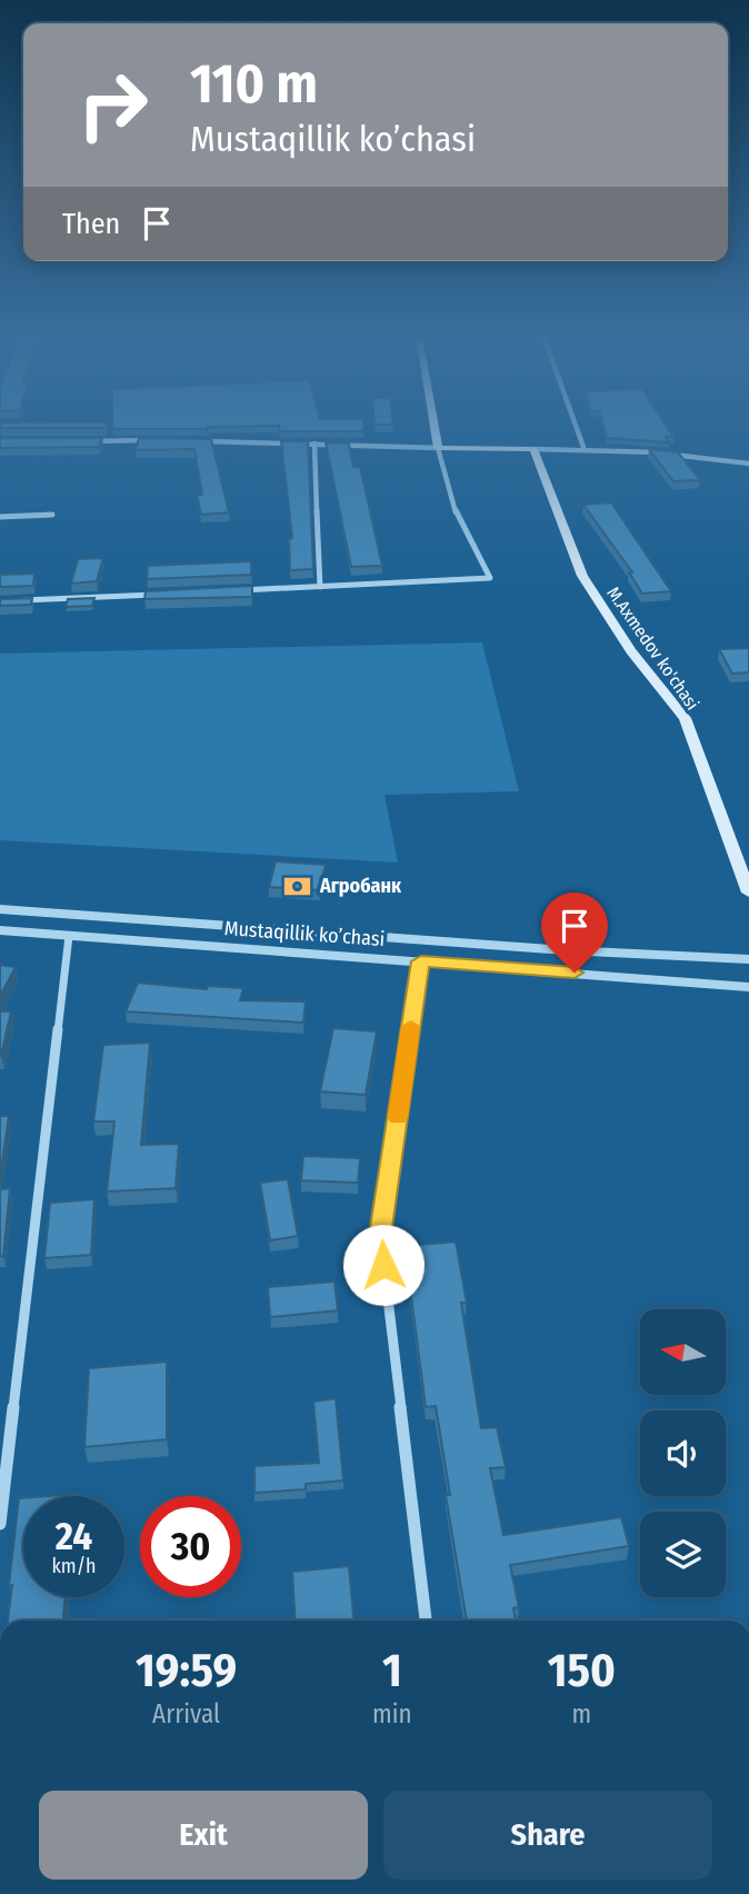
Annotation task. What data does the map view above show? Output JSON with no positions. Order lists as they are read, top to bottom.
{
  "streets": {
    "main road": ["M.Axmedov ko'chasi"],
    "street": ["Mustaqillik ko’chasi"]
  },
  "places": {
    "bank": ["Агробанк"]
  },
  "north": "left",
  "page": {
    "turn": ["110 m", "Mustaqillik ko’chasi"],
    "then": "Then",
    "speed": "24 km/h",
    "limit": "30",
    "eta": [
      "19:59",
      "Arrival",
      "1",
      "min",
      "150",
      "m"
    ],
    "buttons": ["Exit", "Share"]
  }
}
